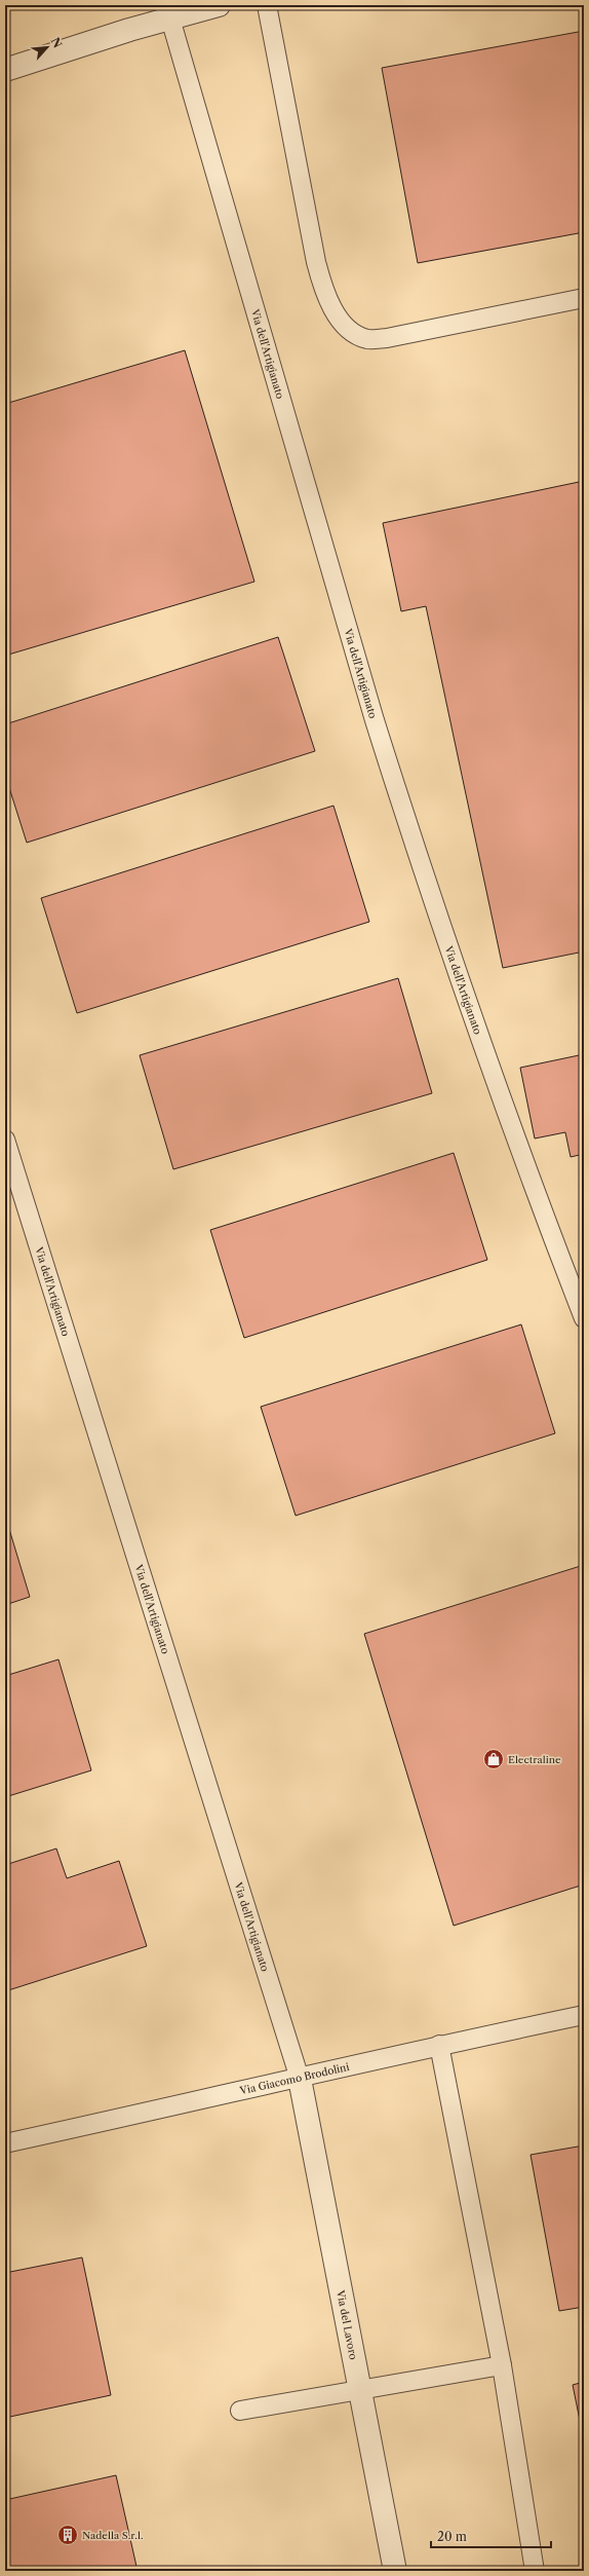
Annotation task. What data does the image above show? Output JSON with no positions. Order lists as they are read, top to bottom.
{
  "streets": {
    "street": ["Via del Lavoro"],
    "lane": ["Via dell'Artigianato", "Via Giacomo Brodolini"]
  },
  "crossings": [
    ["Via dell'Artigianato", "Via Giacomo Brodolini"],
    ["Via dell'Artigianato", "Via del Lavoro"],
    ["Via Giacomo Brodolini", "Via del Lavoro"]
  ],
  "places": {
    "shop": ["Electraline"],
    "building": ["Nadella S.r.l."]
  },
  "scale_bar": "20 m",
  "north": "top right"
}
